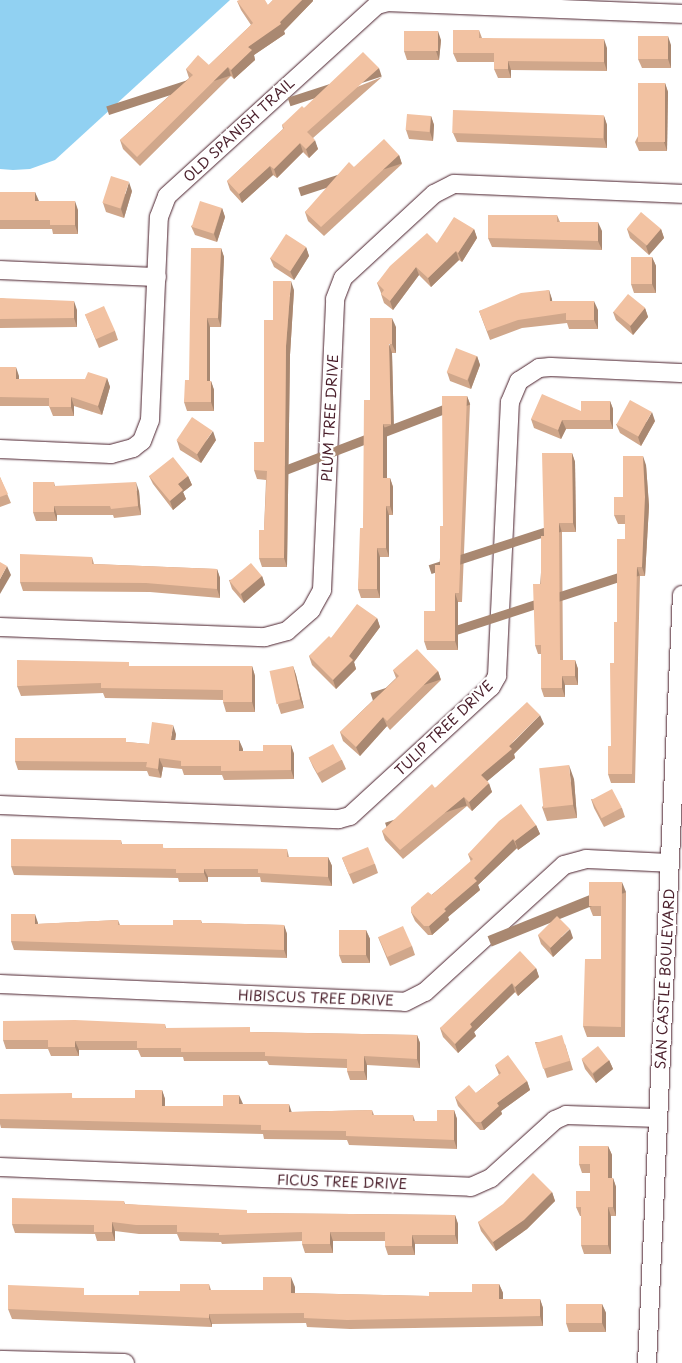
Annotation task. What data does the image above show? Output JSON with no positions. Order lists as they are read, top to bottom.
{
  "streets": {
    "street": [
      "OLD SPANISH TRAIL",
      "PLUM TREE DRIVE",
      "TULIP TREE DRIVE",
      "SAN CASTLE BOULEVARD",
      "HIBISCUS TREE DRIVE",
      "FICUS TREE DRIVE"
    ]
  },
  "crossings": [
    ["SAN CASTLE BOULEVARD", "HIBISCUS TREE DRIVE"],
    ["SAN CASTLE BOULEVARD", "FICUS TREE DRIVE"]
  ]
}
